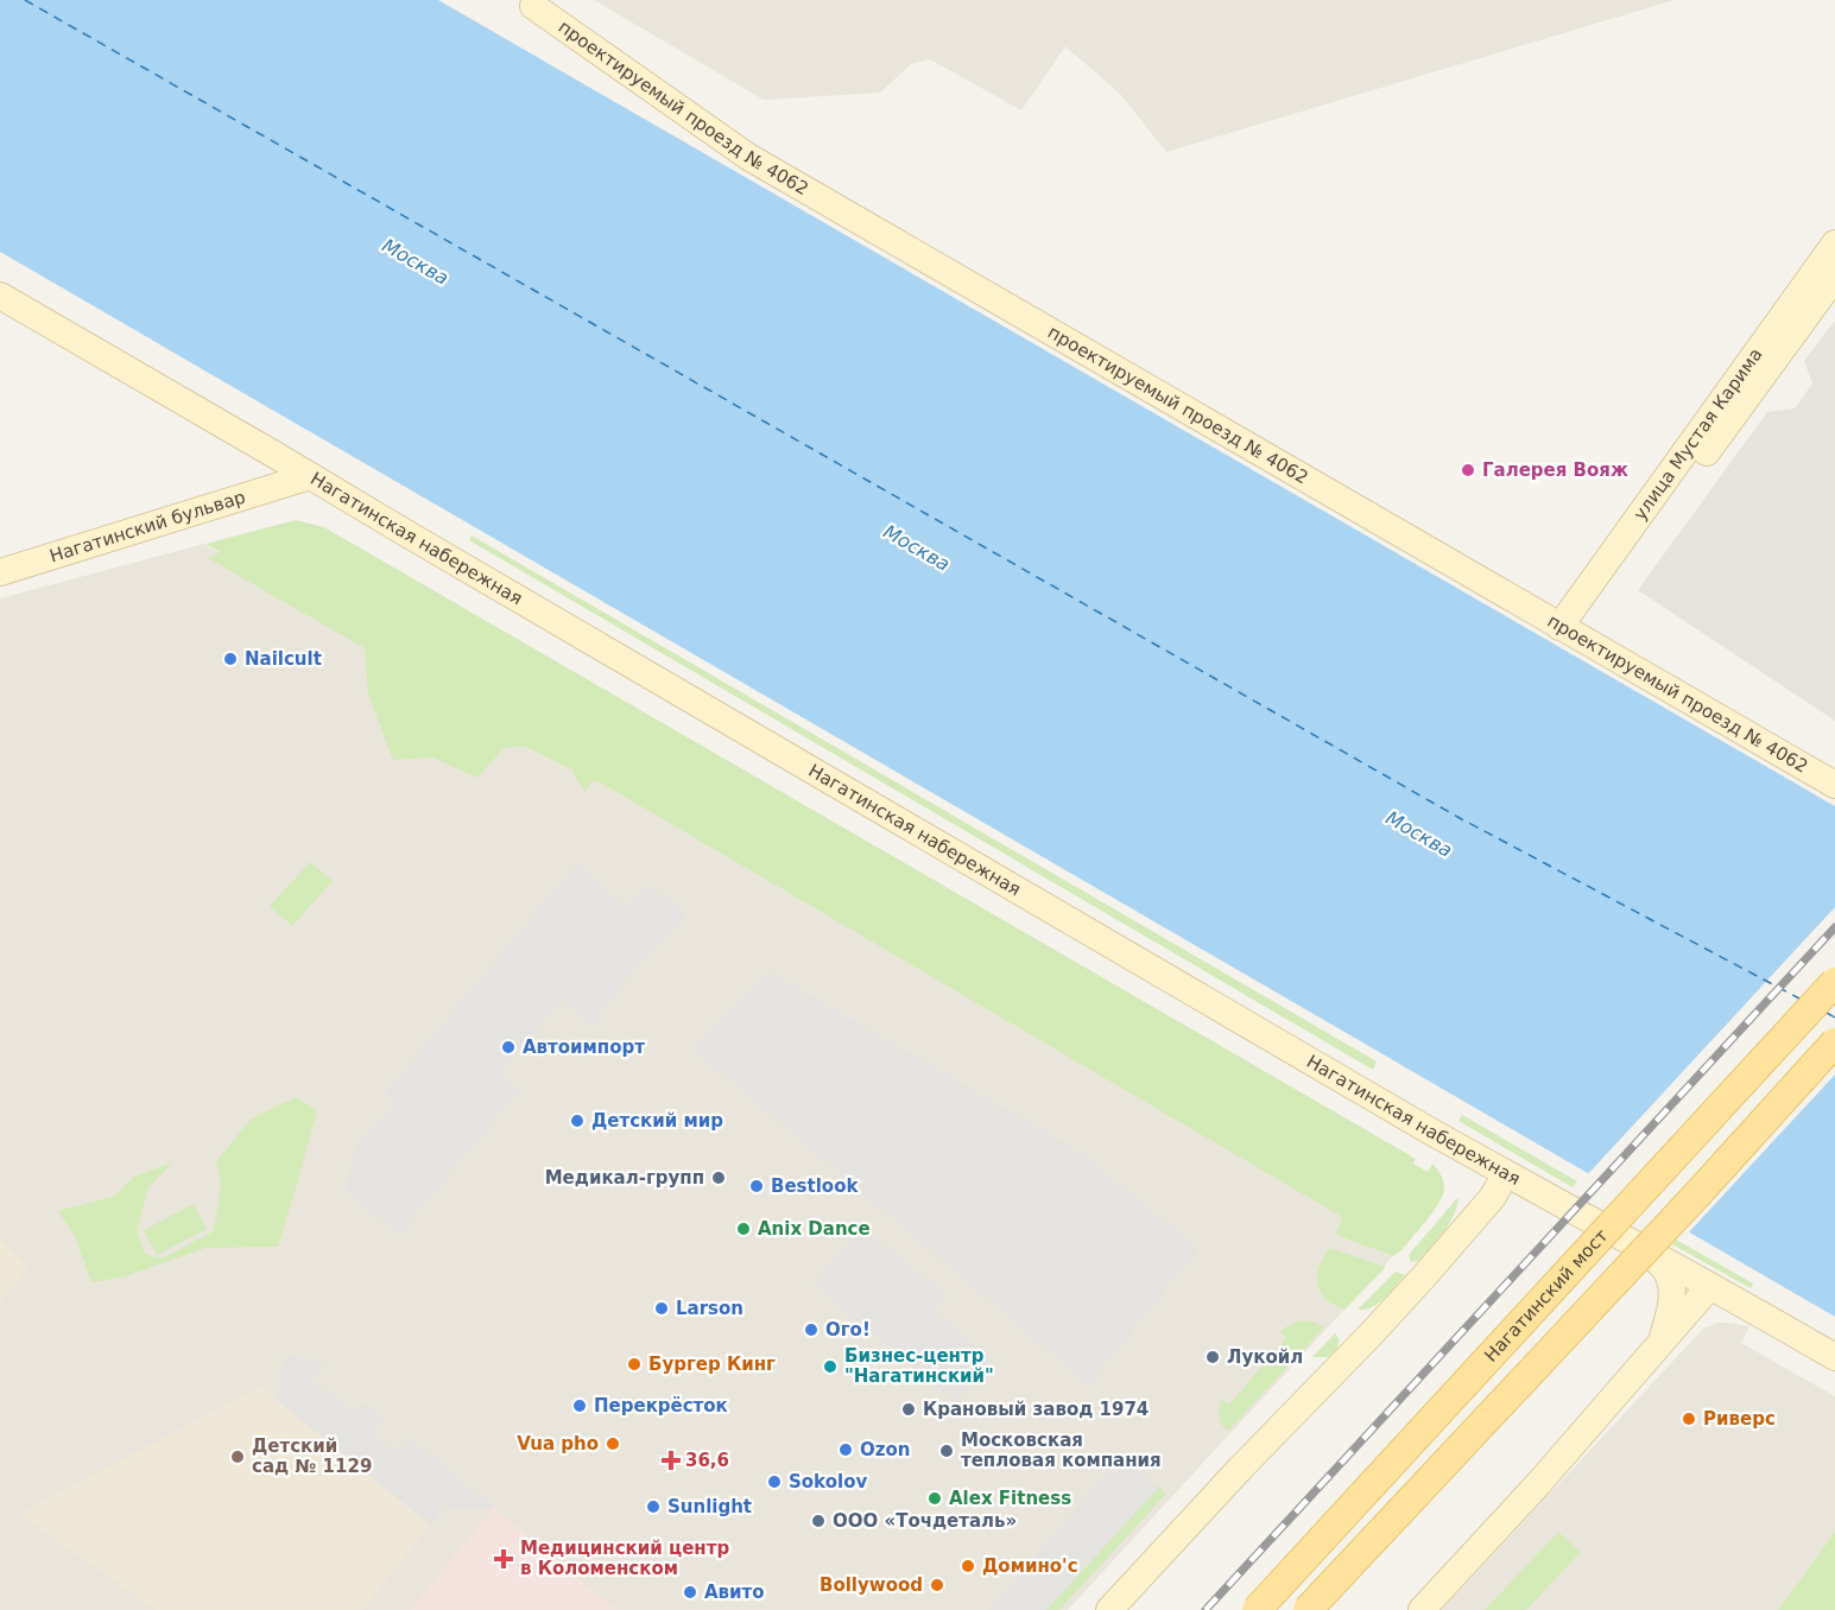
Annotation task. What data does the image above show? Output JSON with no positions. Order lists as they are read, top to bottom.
{
  "streets": {
    "main road": [
      "проектируемый проезд № 4062",
      "улица Мустая Карима",
      "Нагатинский бульвар",
      "Нагатинская набережная",
      "Нагатинский мост"
    ]
  },
  "crossings": [
    ["проектируемый проезд № 4062", "улица Мустая Карима"],
    ["Нагатинский бульвар", "Нагатинская набережная"]
  ],
  "water": ["Москва"],
  "places": {
    "other": [
      "Галерея Вояж",
      "Nailcult",
      "Автоимпорт",
      "Детский мир",
      "Медикал-групп",
      "Bestlook",
      "Anix Dance",
      "Larson",
      "Ого!",
      "Лукойл",
      "Бургер Кинг",
      "Бизнес-центр \"Нагатинский\"",
      "Перекрёсток",
      "Крановый завод 1974",
      "Риверс",
      "Vua pho",
      "Ozon",
      "Московская тепловая компания",
      "Детский сад № 1129",
      "Sokolov",
      "Alex Fitness",
      "Sunlight",
      "ООО «Точдеталь»",
      "Домино'c",
      "Bollywood",
      "Авито"
    ],
    "health": ["36,6", "Медицинский центр в Коломенском"]
  }
}
